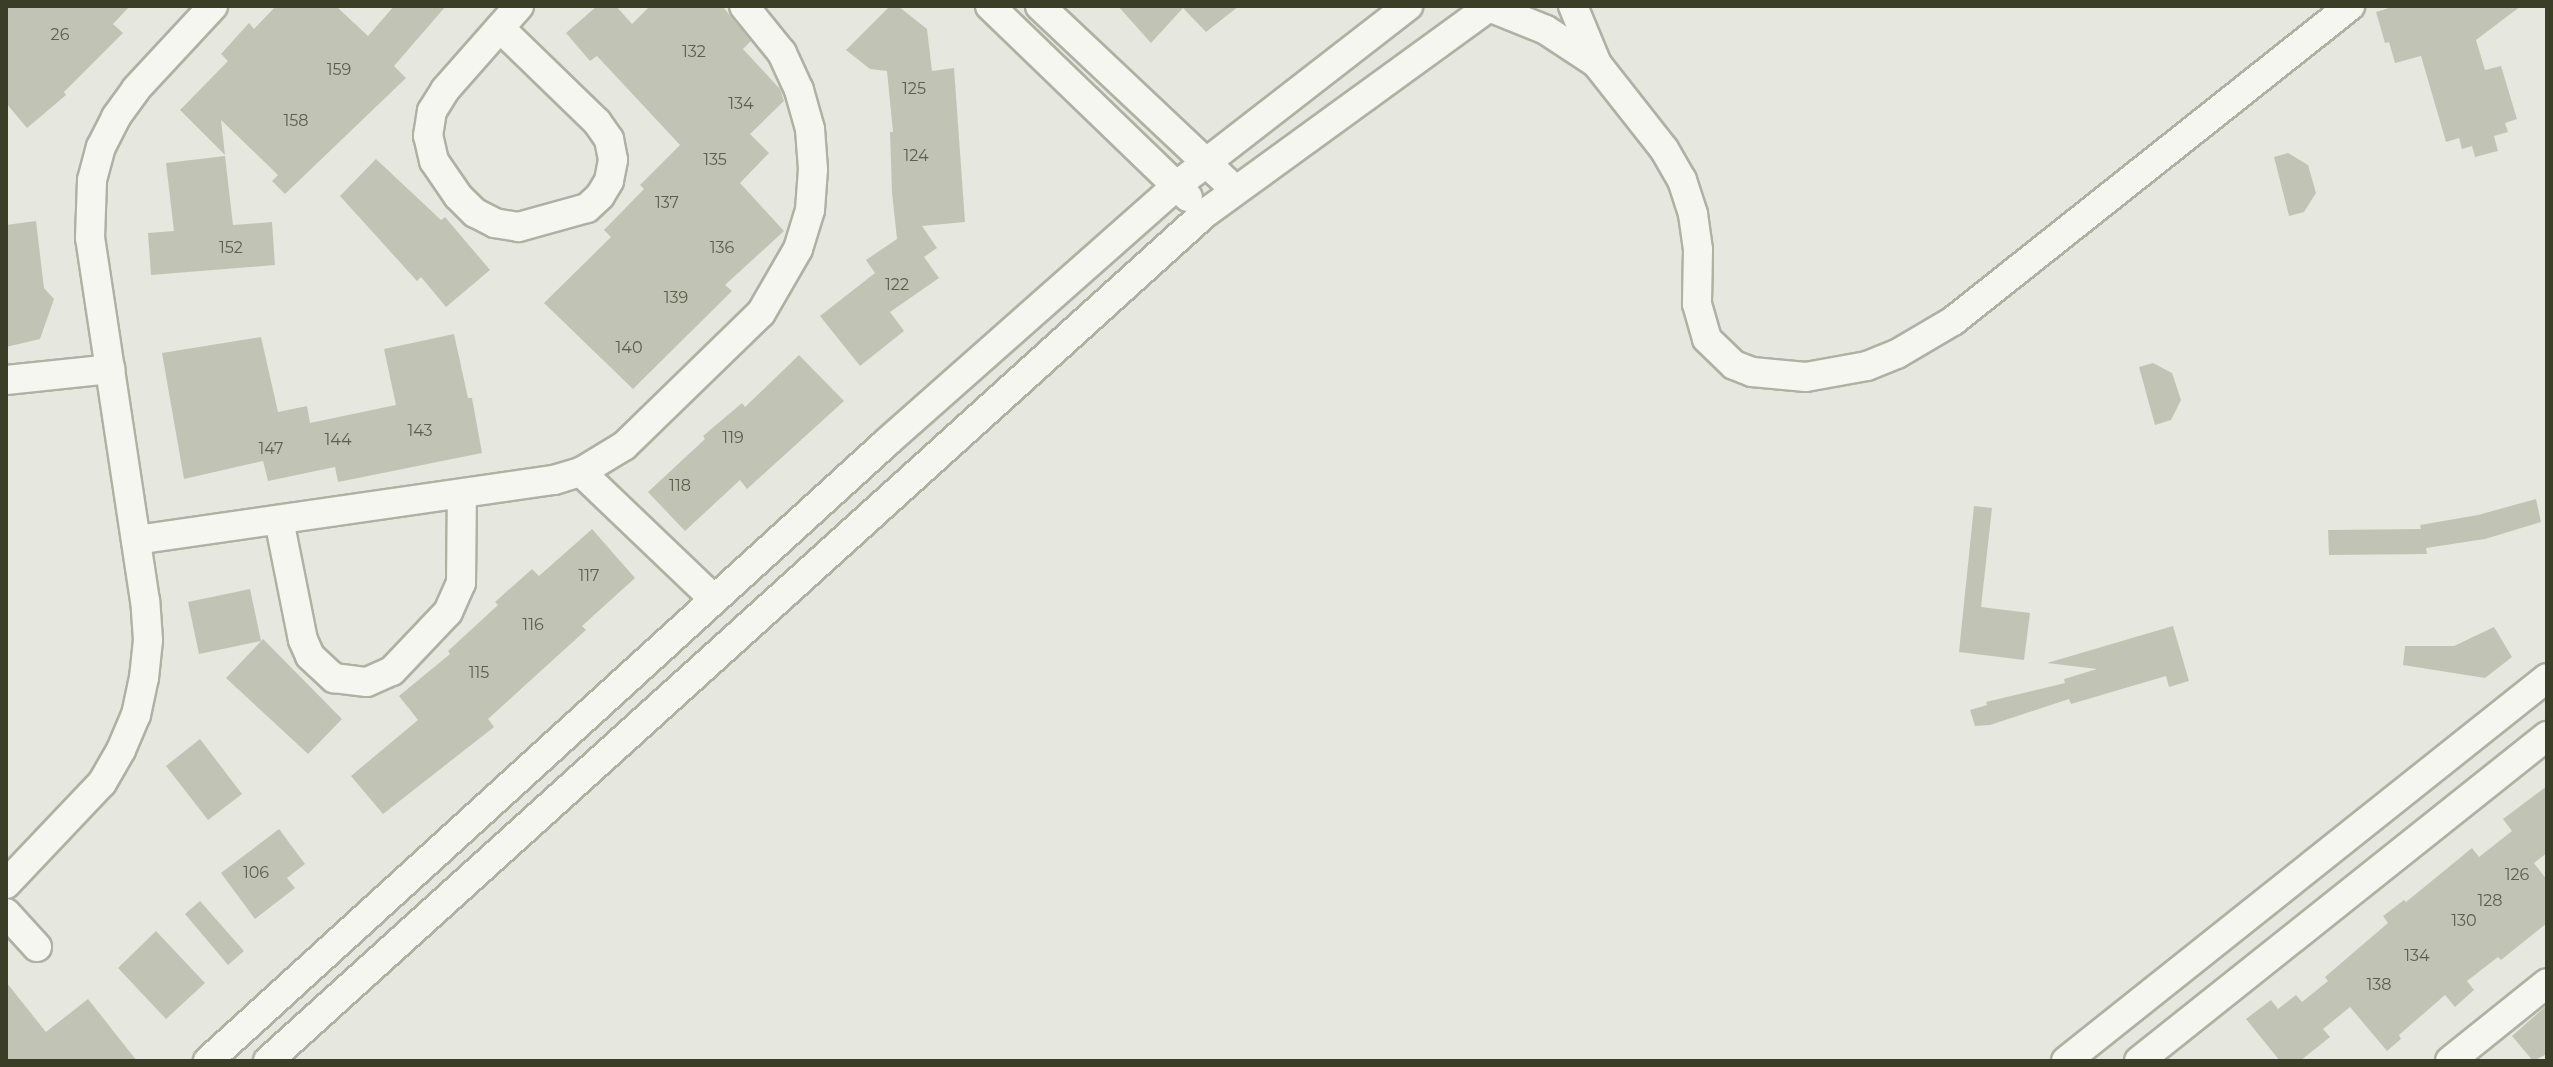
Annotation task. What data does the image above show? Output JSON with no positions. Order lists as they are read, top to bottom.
{
  "house_numbers": [
    "26",
    "132",
    "159",
    "125",
    "134",
    "158",
    "124",
    "135",
    "137",
    "152",
    "136",
    "122",
    "139",
    "140",
    "143",
    "119",
    "144",
    "147",
    "118",
    "117",
    "116",
    "115",
    "106",
    "126",
    "128",
    "130",
    "134",
    "138"
  ]
}
